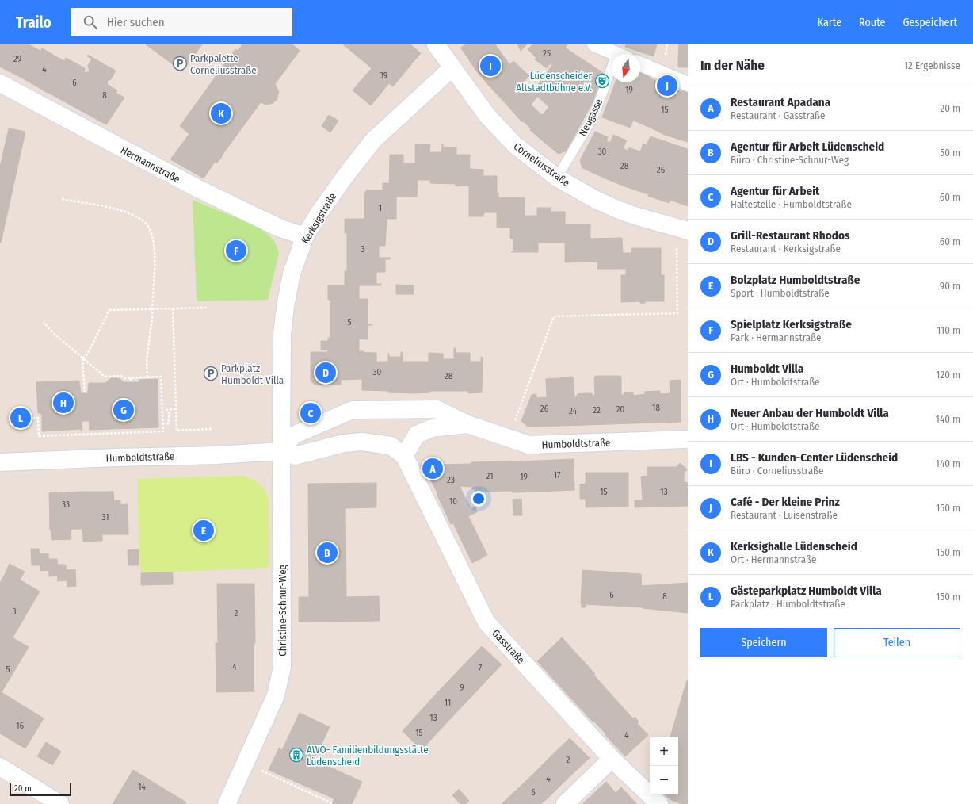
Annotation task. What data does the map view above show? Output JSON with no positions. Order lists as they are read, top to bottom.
{
  "streets": {
    "street": [
      "Hermannstraße",
      "Corneliusstraße",
      "Kerksigstraße",
      "Humboldtstraße",
      "Christine-Schnur-Weg",
      "Gasstraße"
    ],
    "lane": ["Neugasse"]
  },
  "crossings": [
    ["Neugasse", "Corneliusstraße"],
    ["Hermannstraße", "Kerksigstraße"],
    ["Corneliusstraße", "Kerksigstraße"],
    ["Kerksigstraße", "Humboldtstraße"],
    ["Kerksigstraße", "Christine-Schnur-Weg"],
    ["Humboldtstraße", "Christine-Schnur-Weg"],
    ["Humboldtstraße", "Gasstraße"]
  ],
  "places": {
    "parking": ["Parkpalette Corneliusstraße", "Parkplatz Humboldt Villa"],
    "theatre": ["Lüdenscheider Altstadtbühne e.V."],
    "building": ["AWO- Familienbildungsstätte Lüdenscheid"]
  },
  "house_numbers": [
    "25",
    "29",
    "4",
    "39",
    "6",
    "19",
    "8",
    "15",
    "30",
    "28",
    "26",
    "1",
    "3",
    "5",
    "30",
    "28",
    "18",
    "26",
    "20",
    "22",
    "24",
    "17",
    "21",
    "19",
    "23",
    "15",
    "13",
    "10",
    "33",
    "31",
    "6",
    "8",
    "3",
    "2",
    "4",
    "7",
    "5",
    "9",
    "11",
    "13",
    "16",
    "15",
    "4",
    "2",
    "4",
    "14",
    "6"
  ],
  "scale_bar": "20 m",
  "north": "bottom",
  "page": {
    "header": "Trailo",
    "search": "Hier suchen",
    "nav": ["Karte", "Route", "Gespeichert"],
    "heading": ["In der Nähe", "12 Ergebnisse"],
    "pins": [
      "I",
      "J",
      "K",
      "F",
      "D",
      "H",
      "G",
      "C",
      "L",
      "A",
      "E",
      "B"
    ],
    "list": [
      {
        "mark": "A",
        "name": "Restaurant Apadana",
        "note": "Restaurant · Gasstraße",
        "value": "20 m"
      },
      {
        "mark": "B",
        "name": "Agentur für Arbeit Lüdenscheid",
        "note": "Büro · Christine-Schnur-Weg",
        "value": "50 m"
      },
      {
        "mark": "C",
        "name": "Agentur für Arbeit",
        "note": "Haltestelle · Humboldtstraße",
        "value": "60 m"
      },
      {
        "mark": "D",
        "name": "Grill-Restaurant Rhodos",
        "note": "Restaurant · Kerksigstraße",
        "value": "60 m"
      },
      {
        "mark": "E",
        "name": "Bolzplatz Humboldtstraße",
        "note": "Sport · Humboldtstraße",
        "value": "90 m"
      },
      {
        "mark": "F",
        "name": "Spielplatz Kerksigstraße",
        "note": "Park · Hermannstraße",
        "value": "110 m"
      },
      {
        "mark": "G",
        "name": "Humboldt Villa",
        "note": "Ort · Humboldtstraße",
        "value": "120 m"
      },
      {
        "mark": "H",
        "name": "Neuer Anbau der Humboldt Villa",
        "note": "Ort · Humboldtstraße",
        "value": "140 m"
      },
      {
        "mark": "I",
        "name": "LBS - Kunden-Center Lüdenscheid",
        "note": "Büro · Corneliusstraße",
        "value": "140 m"
      },
      {
        "mark": "J",
        "name": "Café - Der kleine Prinz",
        "note": "Restaurant · Luisenstraße",
        "value": "150 m"
      },
      {
        "mark": "K",
        "name": "Kerksighalle Lüdenscheid",
        "note": "Ort · Hermannstraße",
        "value": "150 m"
      },
      {
        "mark": "L",
        "name": "Gästeparkplatz Humboldt Villa",
        "note": "Parkplatz · Humboldtstraße",
        "value": "150 m"
      }
    ],
    "buttons": ["Speichern", "Teilen"],
    "map_buttons": ["+", "−"],
    "scale": "20 m"
  }
}
